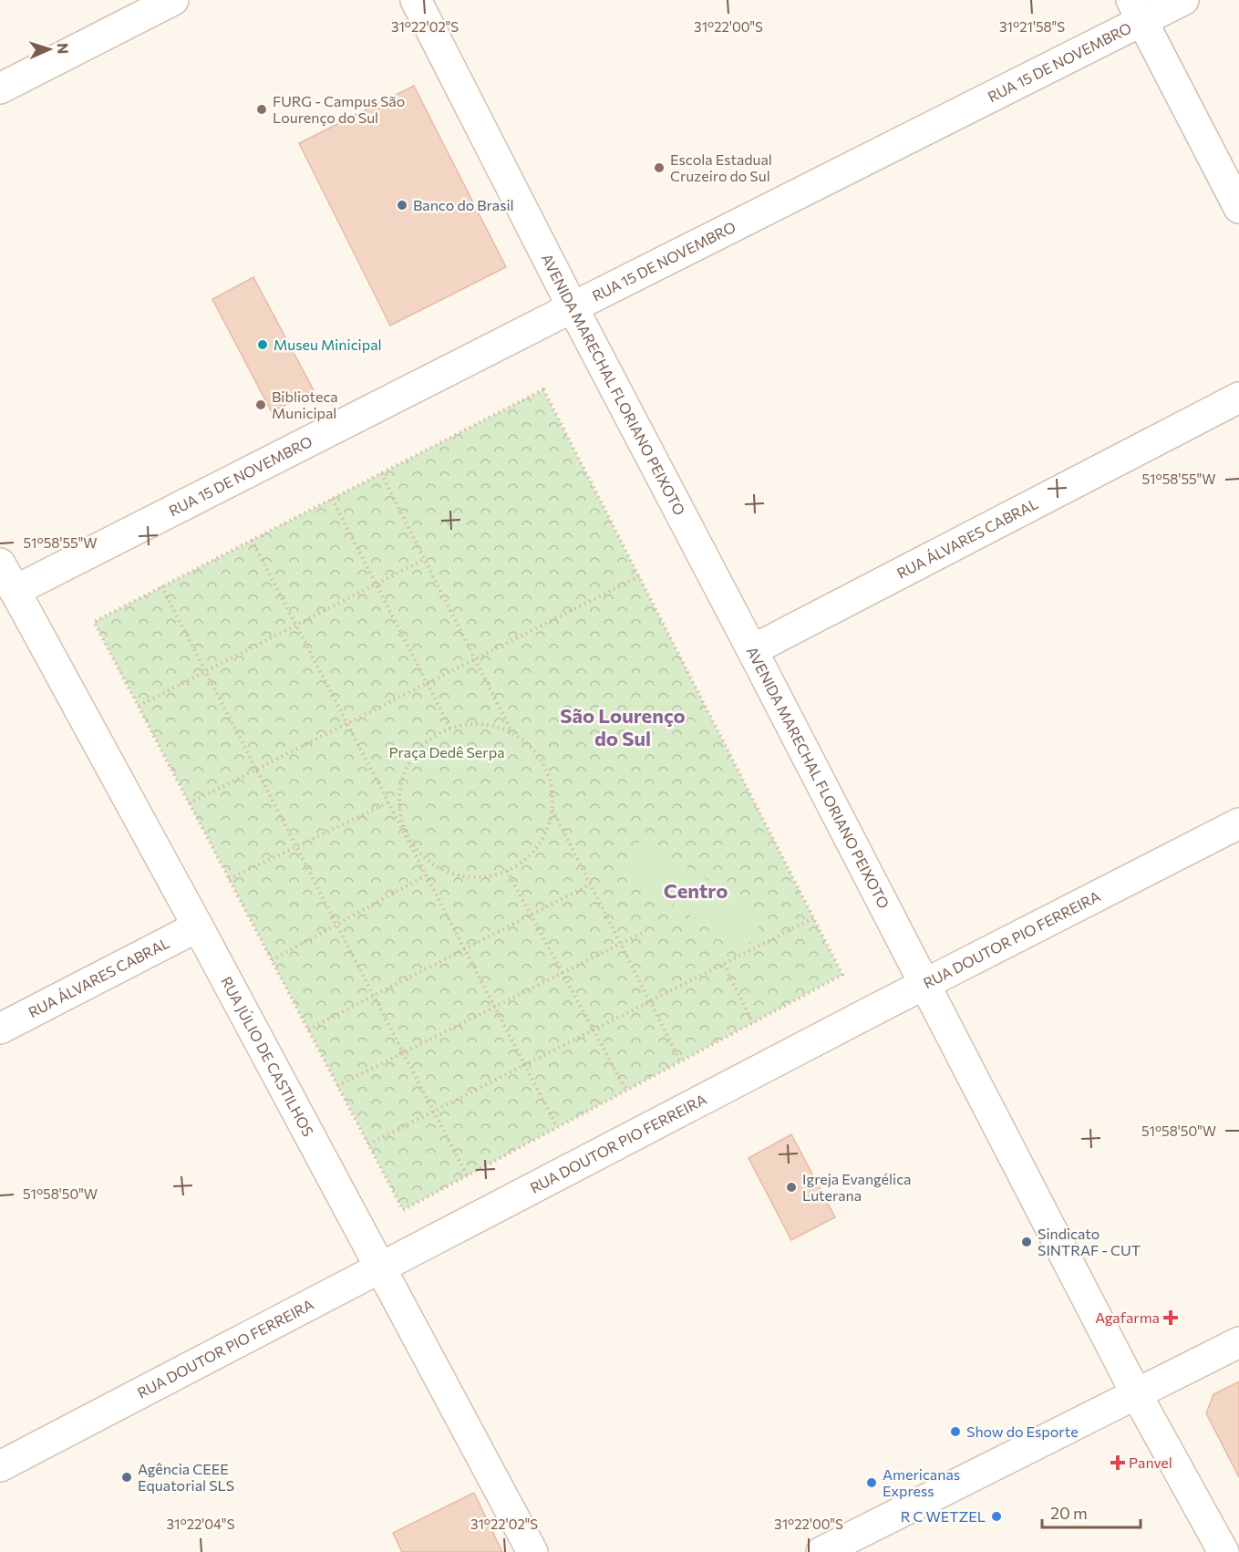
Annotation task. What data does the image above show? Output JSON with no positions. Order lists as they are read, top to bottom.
{
  "streets": {
    "main road": [
      "RUA 15 DE NOVEMBRO",
      "AVENIDA MARECHAL FLORIANO PEIXOTO",
      "RUA ÁLVARES CABRAL",
      "RUA DOUTOR PIO FERREIRA",
      "RUA JÚLIO DE CASTILHOS"
    ]
  },
  "crossings": [
    ["RUA 15 DE NOVEMBRO", "AVENIDA MARECHAL FLORIANO PEIXOTO"],
    ["RUA 15 DE NOVEMBRO", "RUA JÚLIO DE CASTILHOS"],
    ["AVENIDA MARECHAL FLORIANO PEIXOTO", "RUA ÁLVARES CABRAL"],
    ["AVENIDA MARECHAL FLORIANO PEIXOTO", "RUA DOUTOR PIO FERREIRA"],
    ["RUA ÁLVARES CABRAL", "RUA JÚLIO DE CASTILHOS"],
    ["RUA DOUTOR PIO FERREIRA", "RUA JÚLIO DE CASTILHOS"]
  ],
  "districts": ["São Lourenço do Sul", "Centro"],
  "parks": ["Praça Dedê Serpa"],
  "places": {
    "other": [
      "FURG - Campus São Lourenço do Sul",
      "Escola Estadual Cruzeiro do Sul",
      "Banco do Brasil",
      "Museu Minicipal",
      "Biblioteca Municipal",
      "Igreja Evangélica Luterana",
      "Sindicato SINTRAF - CUT",
      "Show do Esporte",
      "Agência CEEE Equatorial SLS",
      "Americanas Express",
      "R C WETZEL"
    ],
    "health": ["Agafarma", "Panvel"]
  },
  "scale_bar": "20 m",
  "north": "right",
  "coordinates": [
    "31°22'02\"S",
    "31°22'00\"S",
    "31°21'58\"S",
    "51°58'55\"W",
    "51°58'50\"W",
    "31°22'04\"S"
  ]
}
